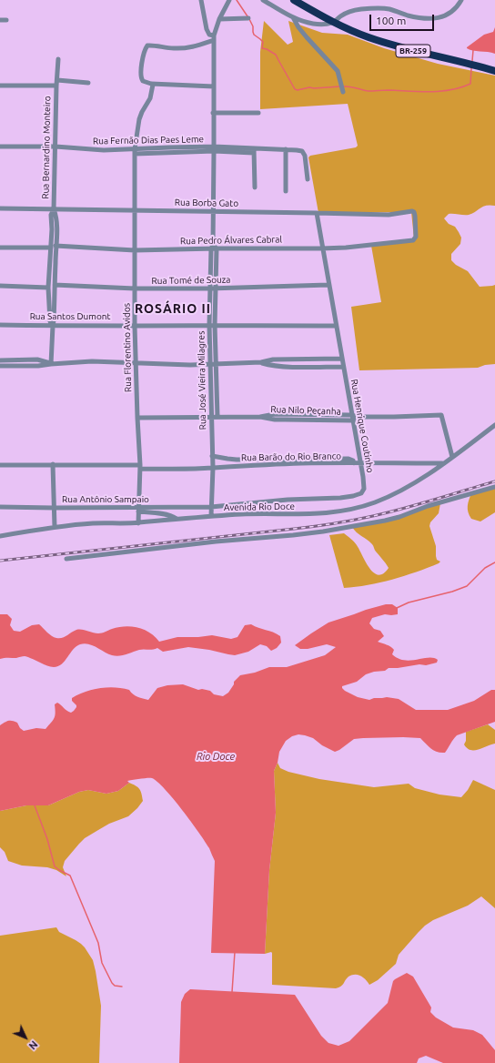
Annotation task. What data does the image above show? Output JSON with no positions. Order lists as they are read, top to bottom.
{
  "streets": {
    "highway": ["BR-259"],
    "street": [
      "Rua Fernão Dias Paes Leme",
      "Rua Bernardino Monteiro",
      "Rua Borba Gato",
      "Rua Pedro Álvares Cabral",
      "Rua Tomé de Souza",
      "Rua Santos Dumont",
      "Rua Florentino Avidos",
      "Rua José Vieira Milagres",
      "Rua Nilo Peçanha",
      "Rua Henrique Coutinho",
      "Rua Barão do Rio Branco",
      "Rua Antônio Sampaio",
      "Avenida Rio Doce"
    ]
  },
  "crossings": [
    ["Rua Fernão Dias Paes Leme", "Rua Bernardino Monteiro"],
    ["Rua Fernão Dias Paes Leme", "Rua Florentino Avidos"],
    ["Rua Fernão Dias Paes Leme", "Rua José Vieira Milagres"],
    ["Rua Bernardino Monteiro", "Rua Borba Gato"],
    ["Rua Bernardino Monteiro", "Rua Pedro Álvares Cabral"],
    ["Rua Bernardino Monteiro", "Rua Tomé de Souza"],
    ["Rua Bernardino Monteiro", "Rua Santos Dumont"],
    ["Rua Borba Gato", "Rua Pedro Álvares Cabral"],
    ["Rua Borba Gato", "Rua Florentino Avidos"],
    ["Rua Borba Gato", "Rua José Vieira Milagres"],
    ["Rua Borba Gato", "Rua Henrique Coutinho"],
    ["Rua Pedro Álvares Cabral", "Rua Florentino Avidos"],
    ["Rua Pedro Álvares Cabral", "Rua José Vieira Milagres"],
    ["Rua Pedro Álvares Cabral", "Rua Henrique Coutinho"],
    ["Rua Tomé de Souza", "Rua Florentino Avidos"],
    ["Rua Tomé de Souza", "Rua José Vieira Milagres"],
    ["Rua Tomé de Souza", "Rua Henrique Coutinho"],
    ["Rua Santos Dumont", "Rua Florentino Avidos"],
    ["Rua Santos Dumont", "Rua José Vieira Milagres"],
    ["Rua Santos Dumont", "Rua Henrique Coutinho"],
    ["Rua Florentino Avidos", "Rua Nilo Peçanha"],
    ["Rua Florentino Avidos", "Rua Barão do Rio Branco"],
    ["Rua Florentino Avidos", "Rua Antônio Sampaio"],
    ["Rua Florentino Avidos", "Avenida Rio Doce"],
    ["Rua José Vieira Milagres", "Rua Nilo Peçanha"],
    ["Rua José Vieira Milagres", "Rua Henrique Coutinho"],
    ["Rua José Vieira Milagres", "Rua Barão do Rio Branco"],
    ["Rua José Vieira Milagres", "Rua Antônio Sampaio"],
    ["Rua José Vieira Milagres", "Avenida Rio Doce"],
    ["Rua Nilo Peçanha", "Rua Henrique Coutinho"],
    ["Rua Nilo Peçanha", "Avenida Rio Doce"],
    ["Rua Henrique Coutinho", "Rua Barão do Rio Branco"],
    ["Rua Henrique Coutinho", "Rua Antônio Sampaio"],
    ["Rua Barão do Rio Branco", "Avenida Rio Doce"]
  ],
  "districts": ["ROSÁRIO II"],
  "water": ["Rio Doce"],
  "scale_bar": "100 m",
  "north": "bottom right"
}
